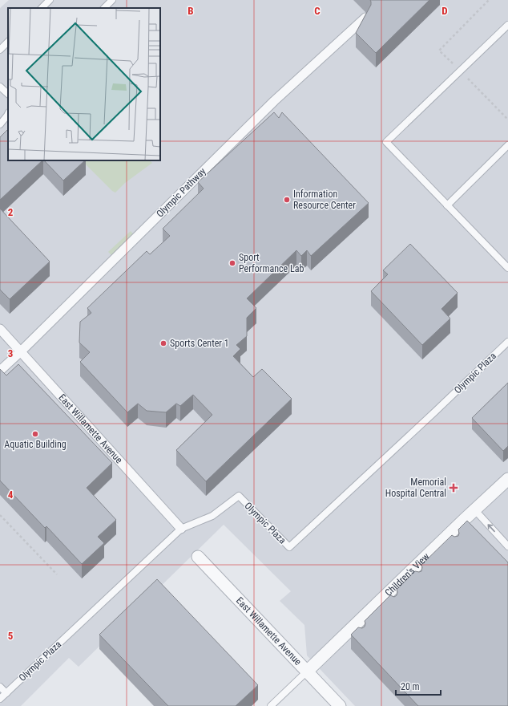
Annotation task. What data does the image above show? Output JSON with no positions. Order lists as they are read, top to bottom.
{
  "streets": {
    "street": ["Olympic Pathway", "East Willamette Avenue", "Children's View"],
    "lane": ["Olympic Plaza"]
  },
  "crossings": [
    ["Olympic Pathway", "East Willamette Avenue"],
    ["Olympic Plaza", "East Willamette Avenue"],
    ["East Willamette Avenue", "Children's View"]
  ],
  "places": {
    "other": [
      "Information Resource Center",
      "Sport Performance Lab",
      "Sports Center 1",
      "Aquatic Building"
    ],
    "health": ["Memorial Hospital Central"]
  },
  "scale_bar": "20 m",
  "grid": {
    "columns": ["B", "C", "D"],
    "rows": [
      "2",
      "3",
      "4",
      "5"
    ]
  }
}
